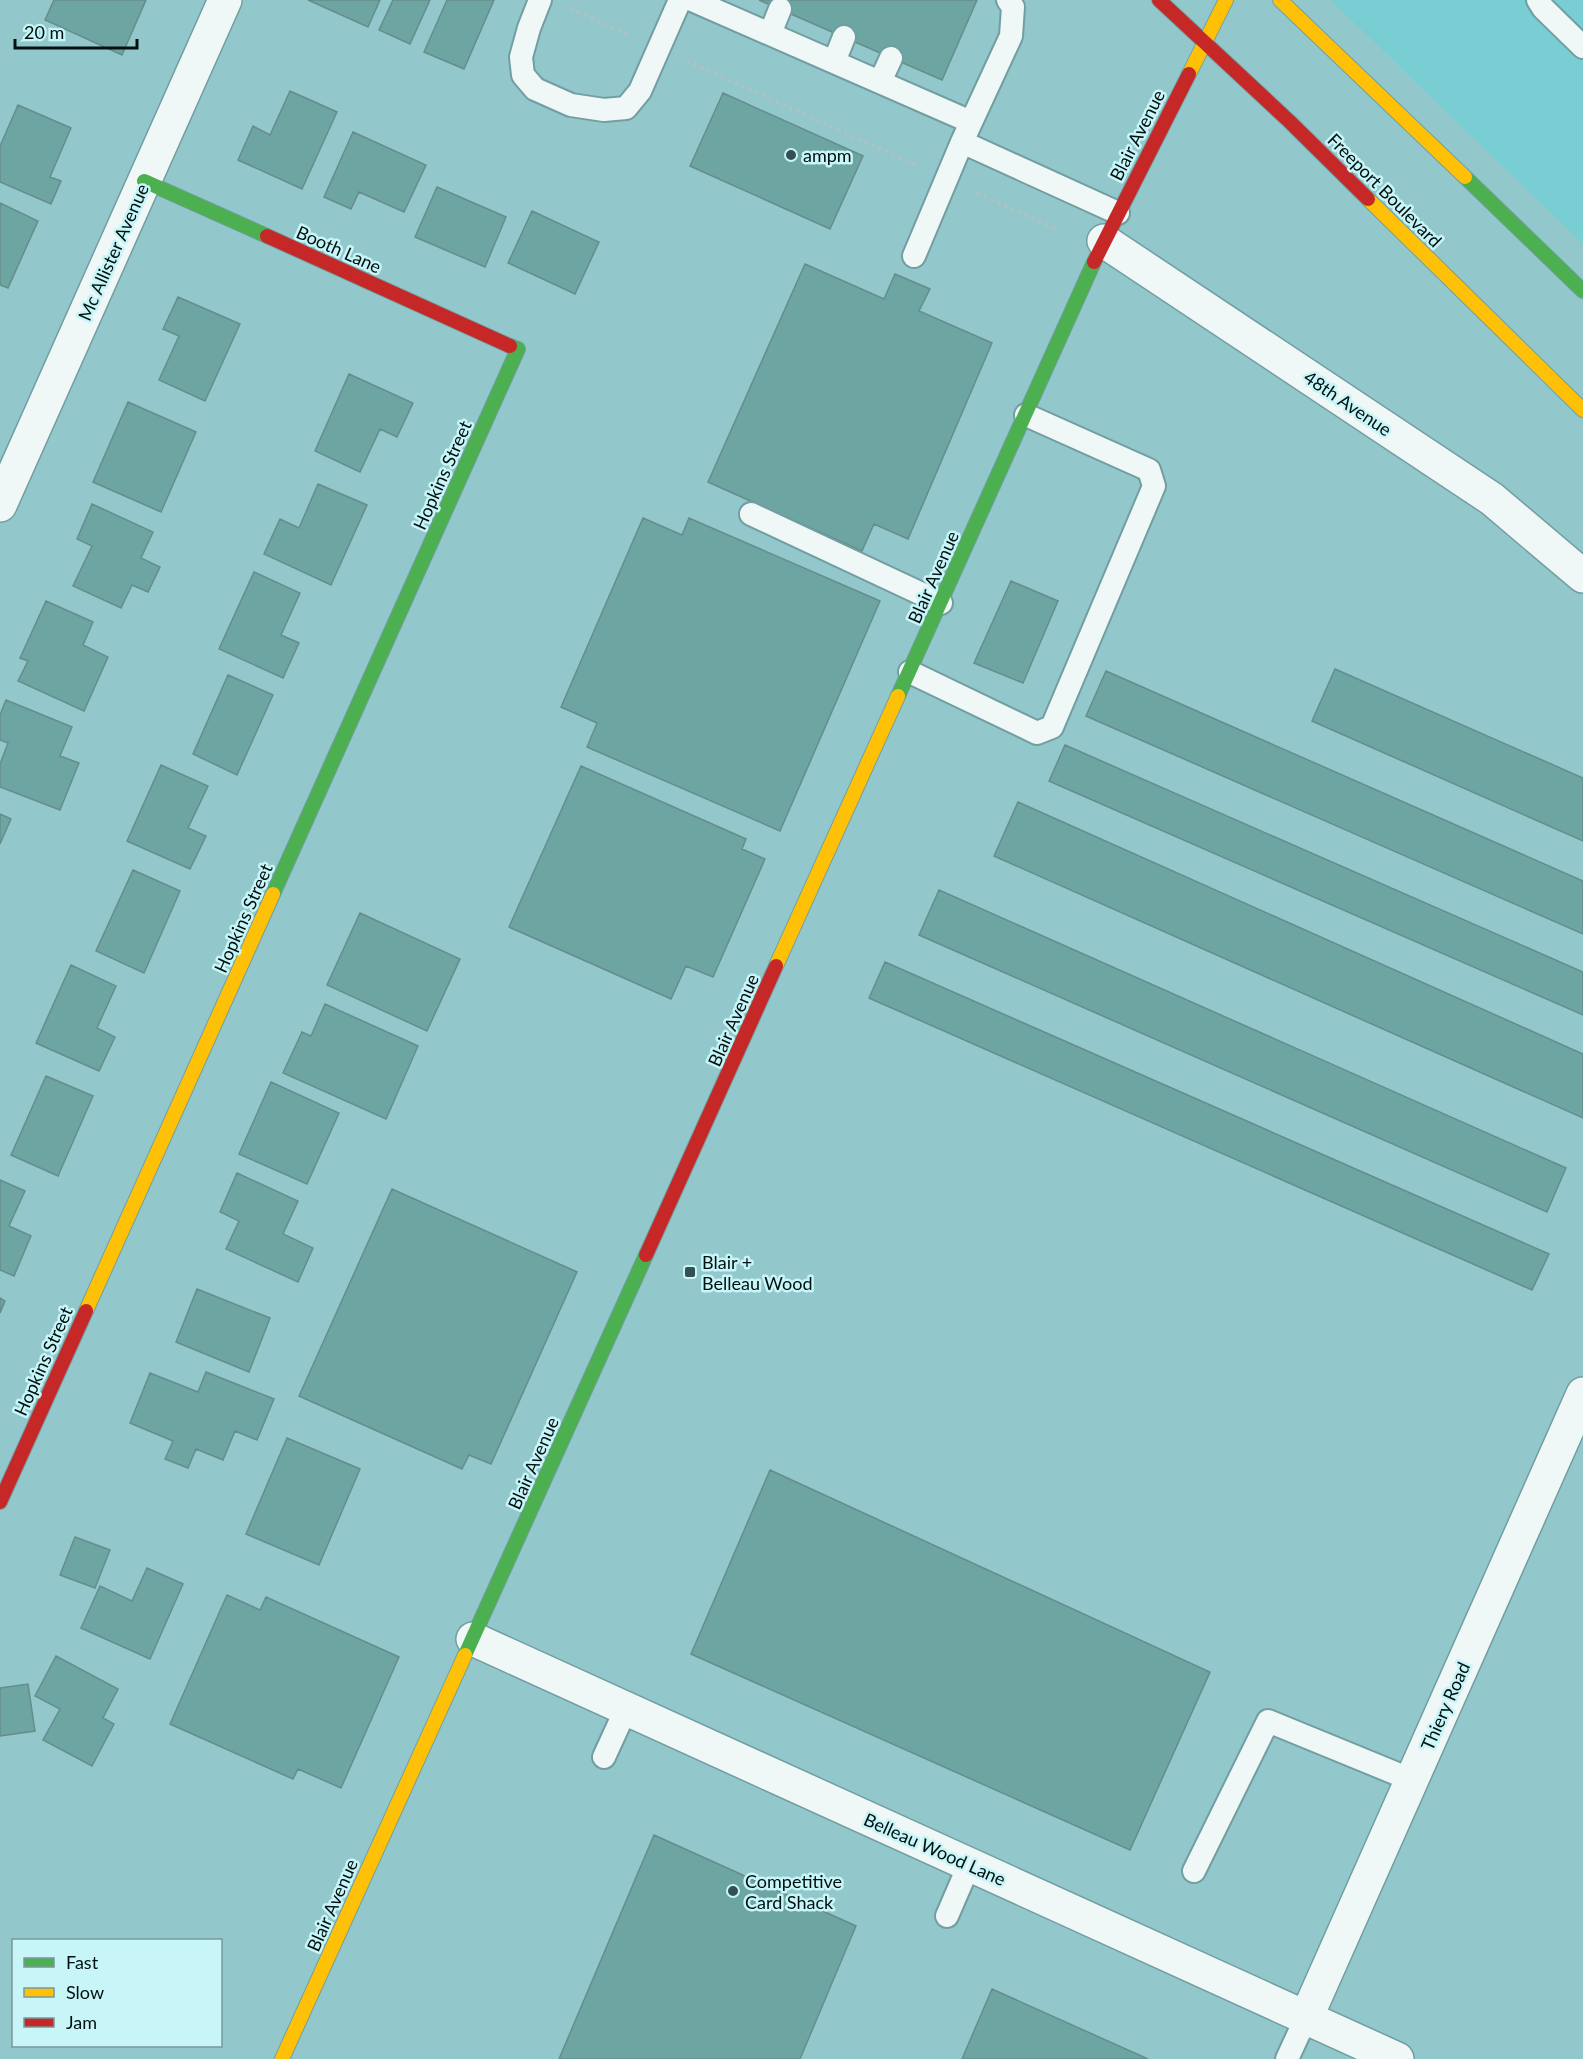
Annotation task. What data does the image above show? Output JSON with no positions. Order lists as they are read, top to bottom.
{
  "streets": {
    "street": [
      "Blair Avenue",
      "Freeport Boulevard",
      "Booth Lane",
      "Mc Allister Avenue",
      "48th Avenue",
      "Hopkins Street",
      "Thiery Road",
      "Belleau Wood Lane"
    ]
  },
  "crossings": [
    ["Blair Avenue", "Freeport Boulevard"],
    ["Blair Avenue", "48th Avenue"],
    ["Blair Avenue", "Belleau Wood Lane"],
    ["Booth Lane", "Mc Allister Avenue"],
    ["Booth Lane", "Hopkins Street"],
    ["Thiery Road", "Belleau Wood Lane"]
  ],
  "places": {
    "other": ["ampm", "Competitive Card Shack"],
    "transit": ["Blair + Belleau Wood"]
  },
  "legend": ["Fast", "Slow", "Jam"],
  "scale_bar": "20 m"
}
